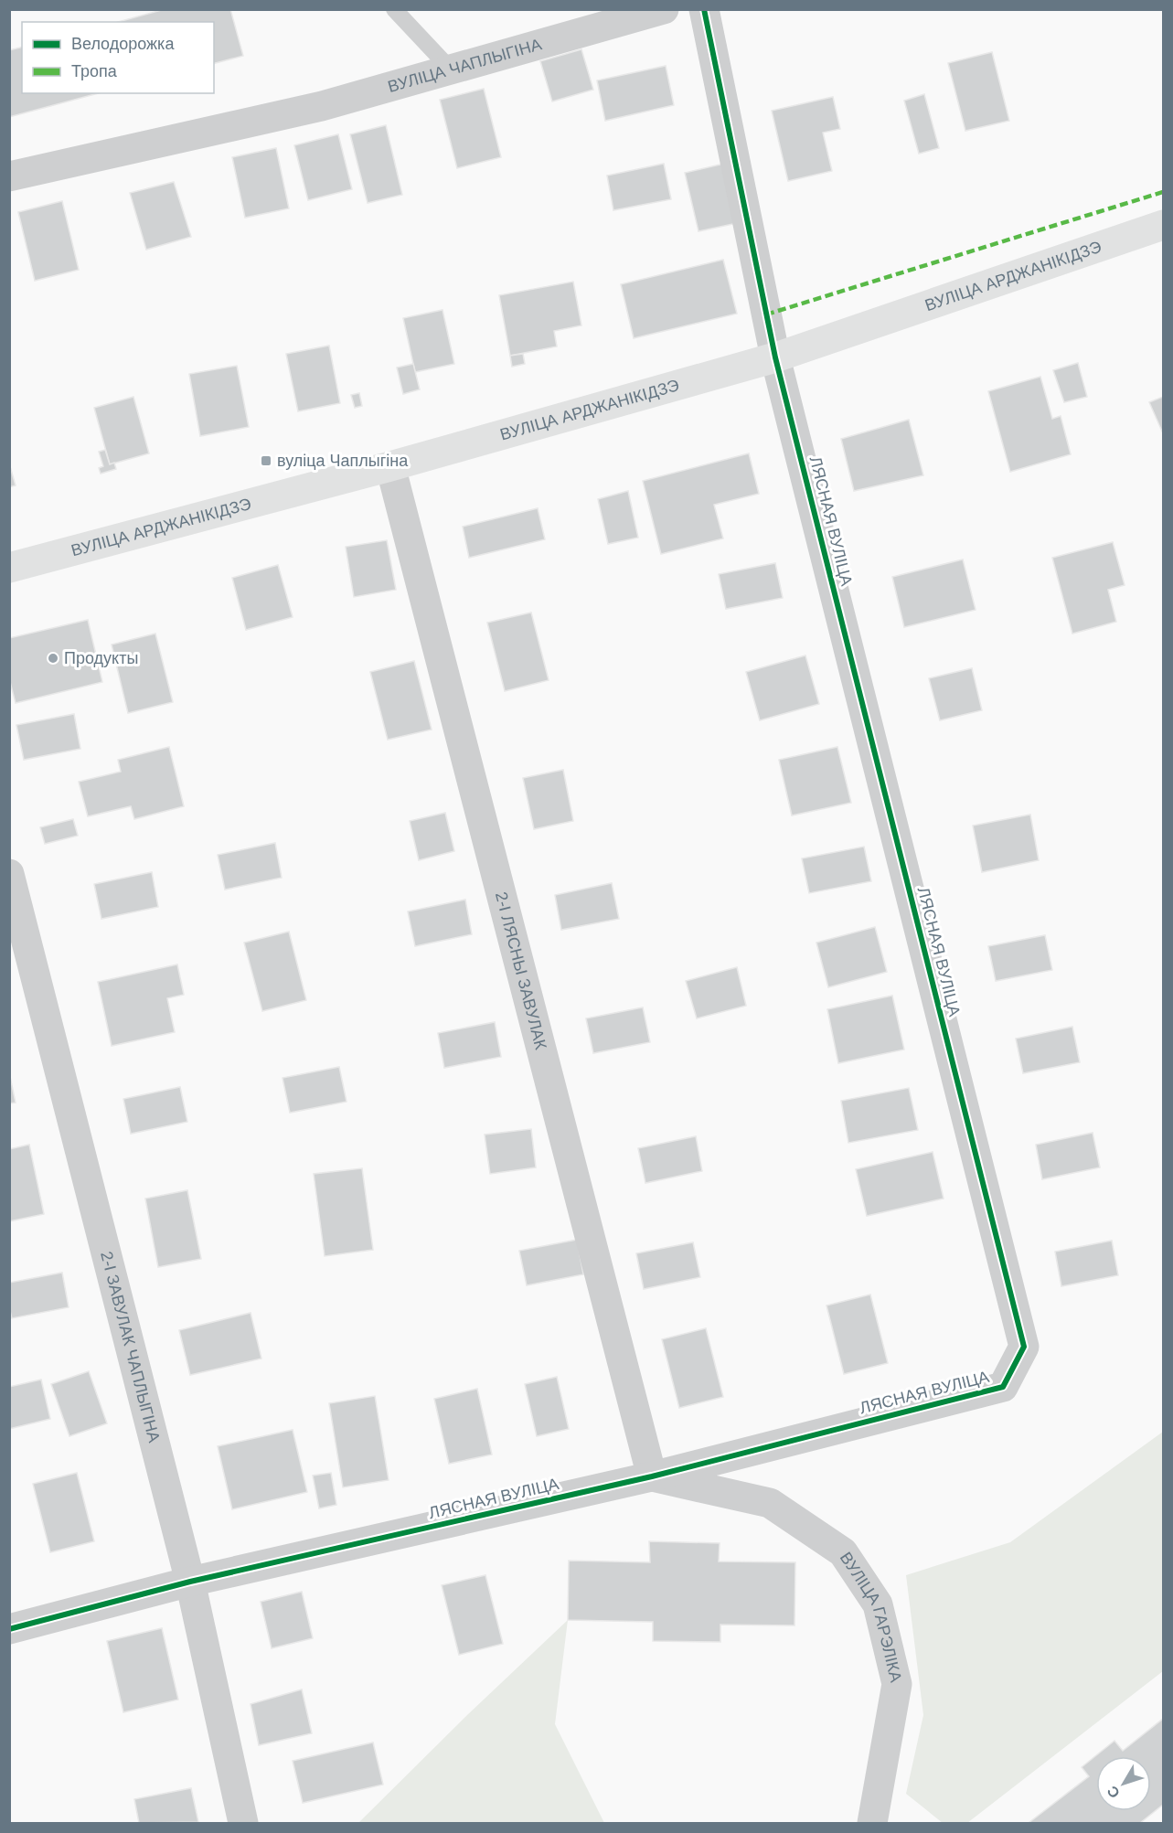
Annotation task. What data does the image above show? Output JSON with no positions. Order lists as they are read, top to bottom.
{
  "streets": {
    "main road": ["ВУЛІЦА АРДЖАНІКІДЗЭ"],
    "street": [
      "ВУЛІЦА ЧАПЛЫГІНА",
      "ЛЯСНАЯ ВУЛІЦА",
      "2-І ЛЯСНЫ ЗАВУЛАК",
      "2-І ЗАВУЛАК ЧАПЛЫГІНА",
      "ВУЛІЦА ГАРЭЛІКА"
    ]
  },
  "crossings": [
    ["ВУЛІЦА АРДЖАНІКІДЗЭ", "ЛЯСНАЯ ВУЛІЦА"],
    ["ВУЛІЦА АРДЖАНІКІДЗЭ", "2-І ЛЯСНЫ ЗАВУЛАК"],
    ["ЛЯСНАЯ ВУЛІЦА", "2-І ЛЯСНЫ ЗАВУЛАК"],
    ["ЛЯСНАЯ ВУЛІЦА", "2-І ЗАВУЛАК ЧАПЛЫГІНА"],
    ["ЛЯСНАЯ ВУЛІЦА", "ВУЛІЦА ГАРЭЛІКА"],
    ["2-І ЛЯСНЫ ЗАВУЛАК", "ВУЛІЦА ГАРЭЛІКА"]
  ],
  "places": {
    "transit": ["вуліца Чаплыгіна"],
    "other": ["Продукты"]
  },
  "legend": ["Велодорожка", "Тропа"],
  "north": "bottom left"
}
